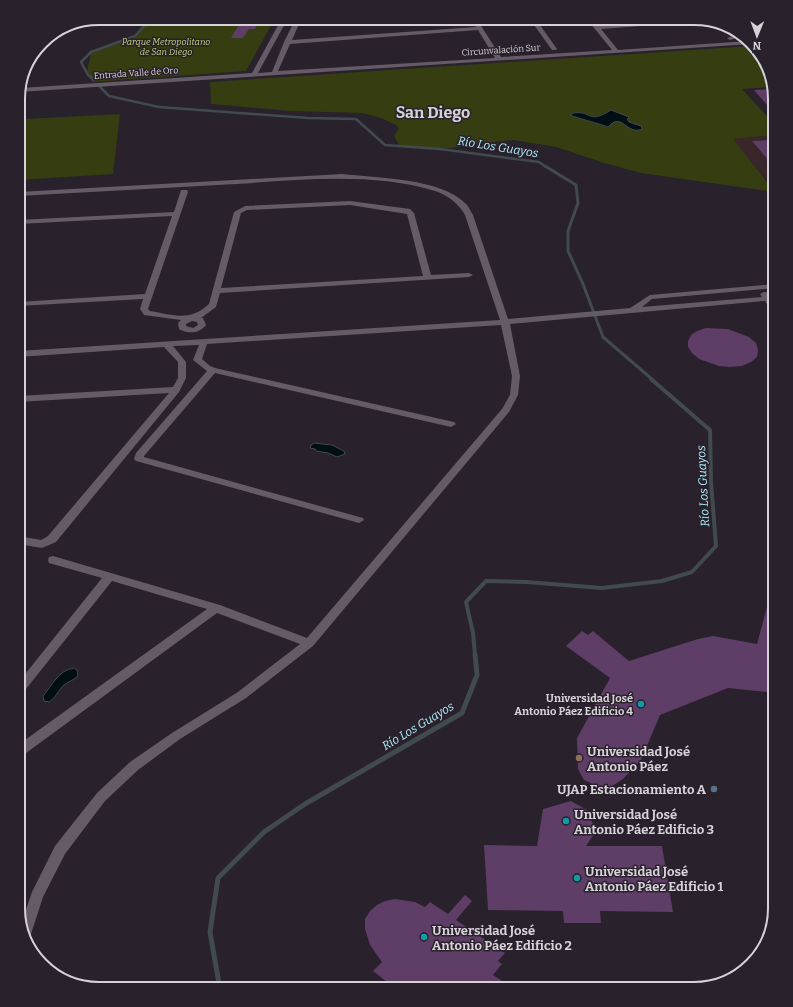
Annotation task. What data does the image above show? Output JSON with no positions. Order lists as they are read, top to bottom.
{
  "streets": {
    "street": ["Circunvalación Sur", "Entrada Valle de Oro"]
  },
  "crossings": [
    ["Circunvalación Sur", "Entrada Valle de Oro"]
  ],
  "districts": ["San Diego"],
  "water": ["Río Los Guayos"],
  "parks": ["Parque Metropolitano de San Diego"],
  "places": [
    "Universidad José Antonio Páez Edificio 4",
    "Universidad José Antonio Páez",
    "UJAP Estacionamiento A",
    "Universidad José Antonio Páez Edificio 3",
    "Universidad José Antonio Páez Edificio 1",
    "Universidad José Antonio Páez Edificio 2"
  ],
  "north": "bottom"
}
